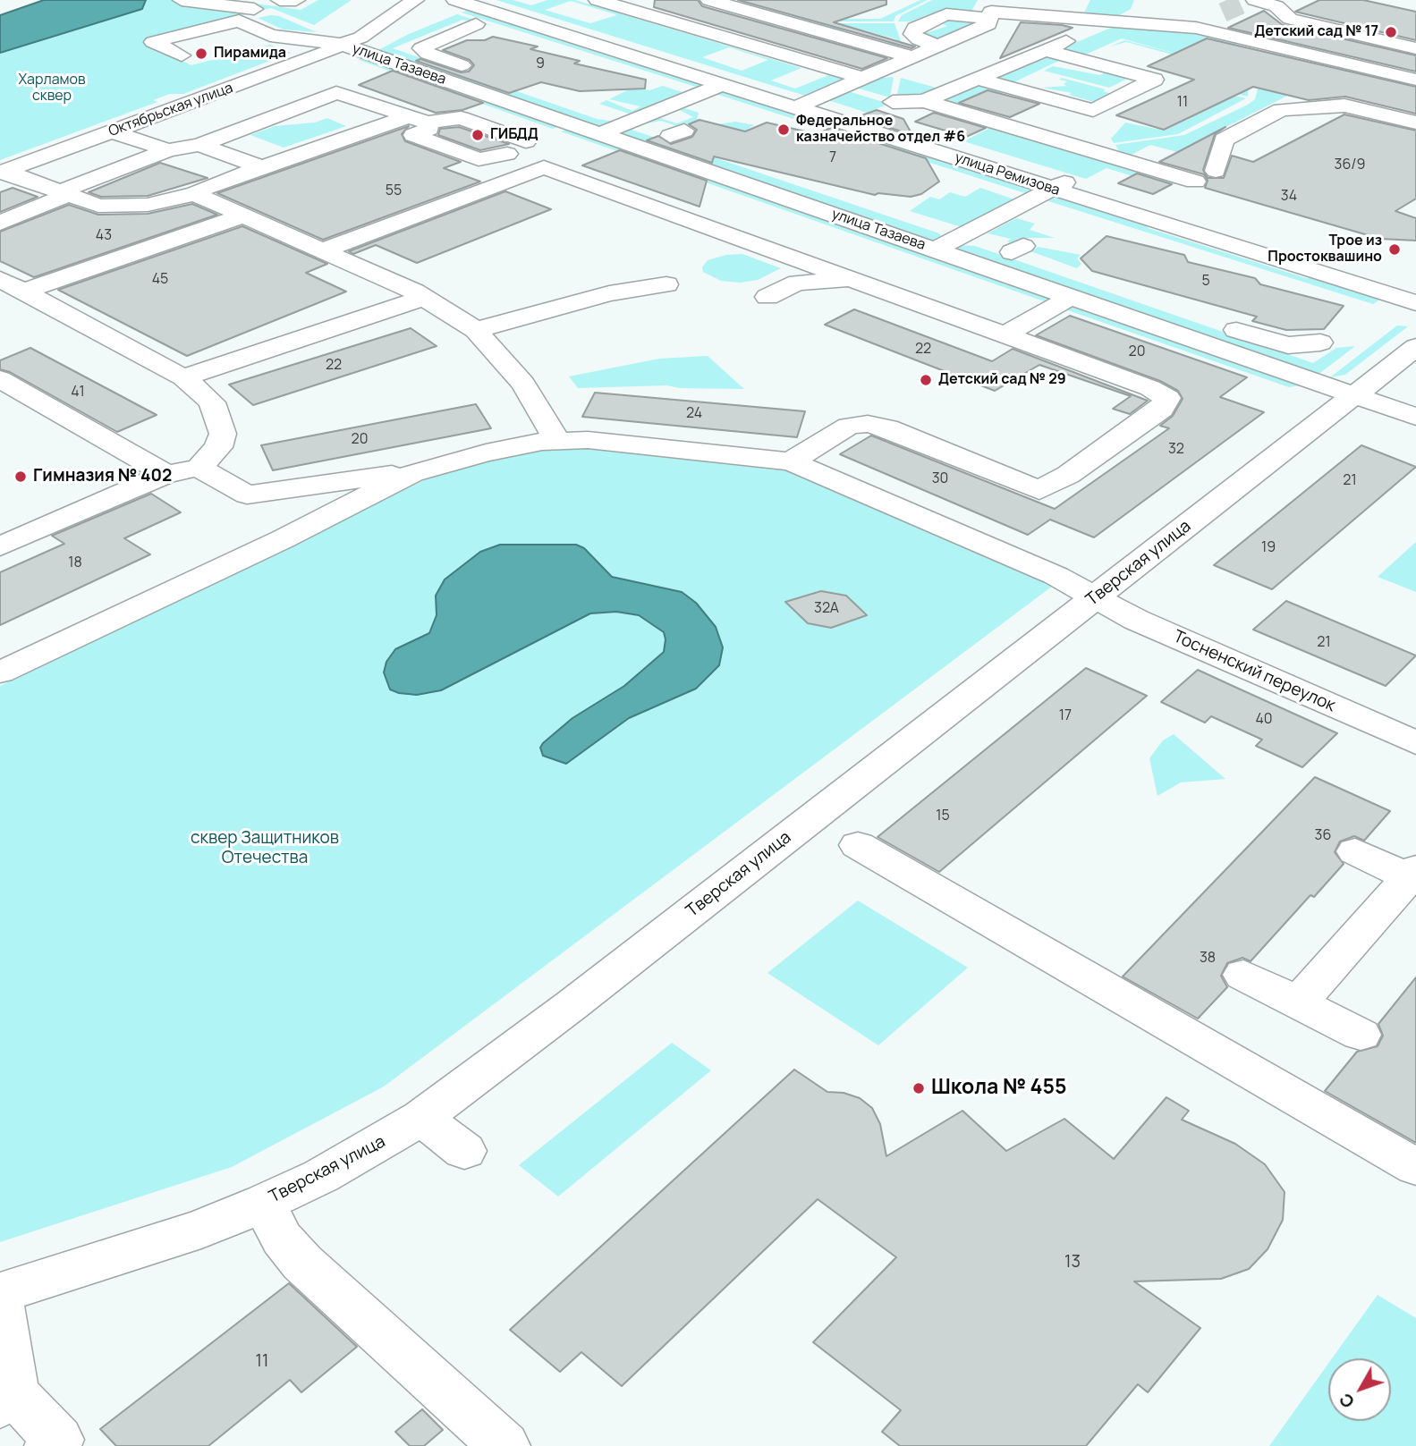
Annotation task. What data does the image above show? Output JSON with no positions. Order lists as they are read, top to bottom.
{
  "streets": {
    "street": [
      "улица Тазаева",
      "Октябрьская улица",
      "улица Ремизова",
      "Тверская улица",
      "Тосненский переулок"
    ]
  },
  "crossings": [
    ["улица Тазаева", "Октябрьская улица"],
    ["улица Тазаева", "Тверская улица"],
    ["Тверская улица", "Тосненский переулок"]
  ],
  "parks": ["Харламов сквер", "сквер Защитников Отечества"],
  "places": [
    "Детский сад № 17",
    "Пирамида",
    "Федеральное казначейство отдел #6",
    "ГИБДД",
    "Трое из Простоквашино",
    "Детский сад № 29",
    "Гимназия № 402",
    "Школа № 455"
  ],
  "house_numbers": [
    "9",
    "11",
    "7",
    "36/9",
    "55",
    "34",
    "43",
    "45",
    "5",
    "22",
    "20",
    "22",
    "41",
    "24",
    "20",
    "32",
    "30",
    "21",
    "19",
    "18",
    "32А",
    "21",
    "17",
    "40",
    "15",
    "36",
    "38",
    "13",
    "11"
  ],
  "north": "bottom left"
}
